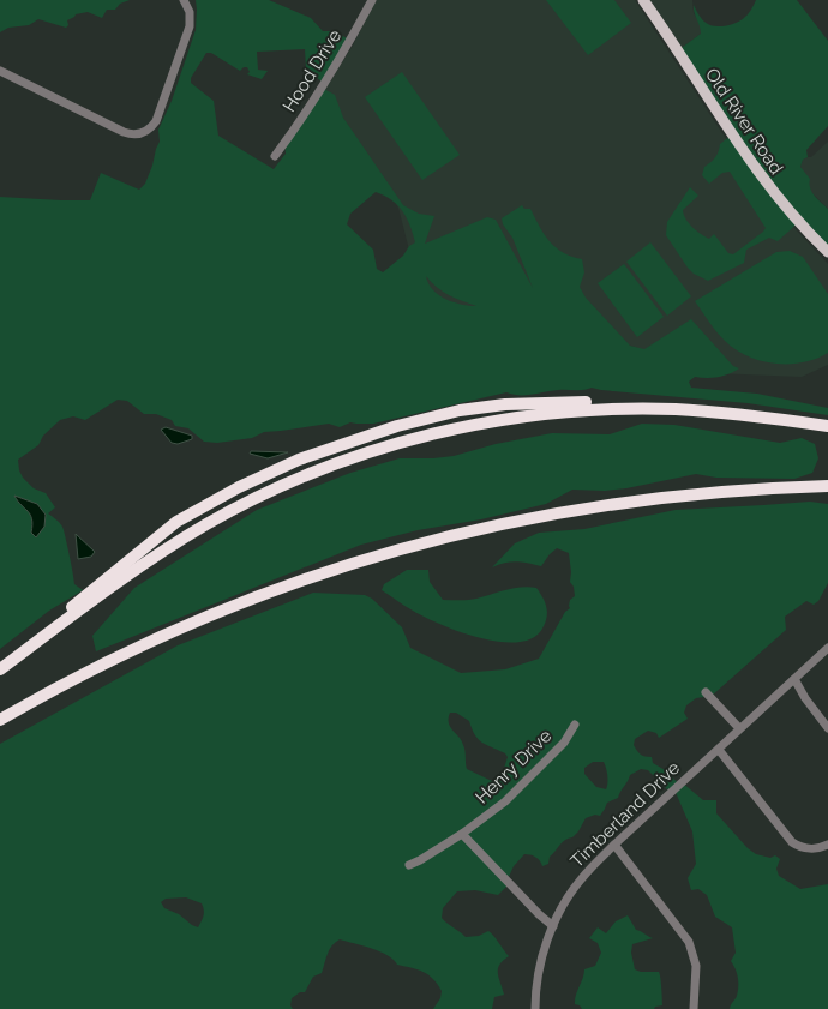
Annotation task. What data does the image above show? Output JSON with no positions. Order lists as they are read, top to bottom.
{
  "streets": {
    "main road": ["Old River Road"],
    "street": ["Hood Drive", "Henry Drive", "Timberland Drive"]
  }
}
